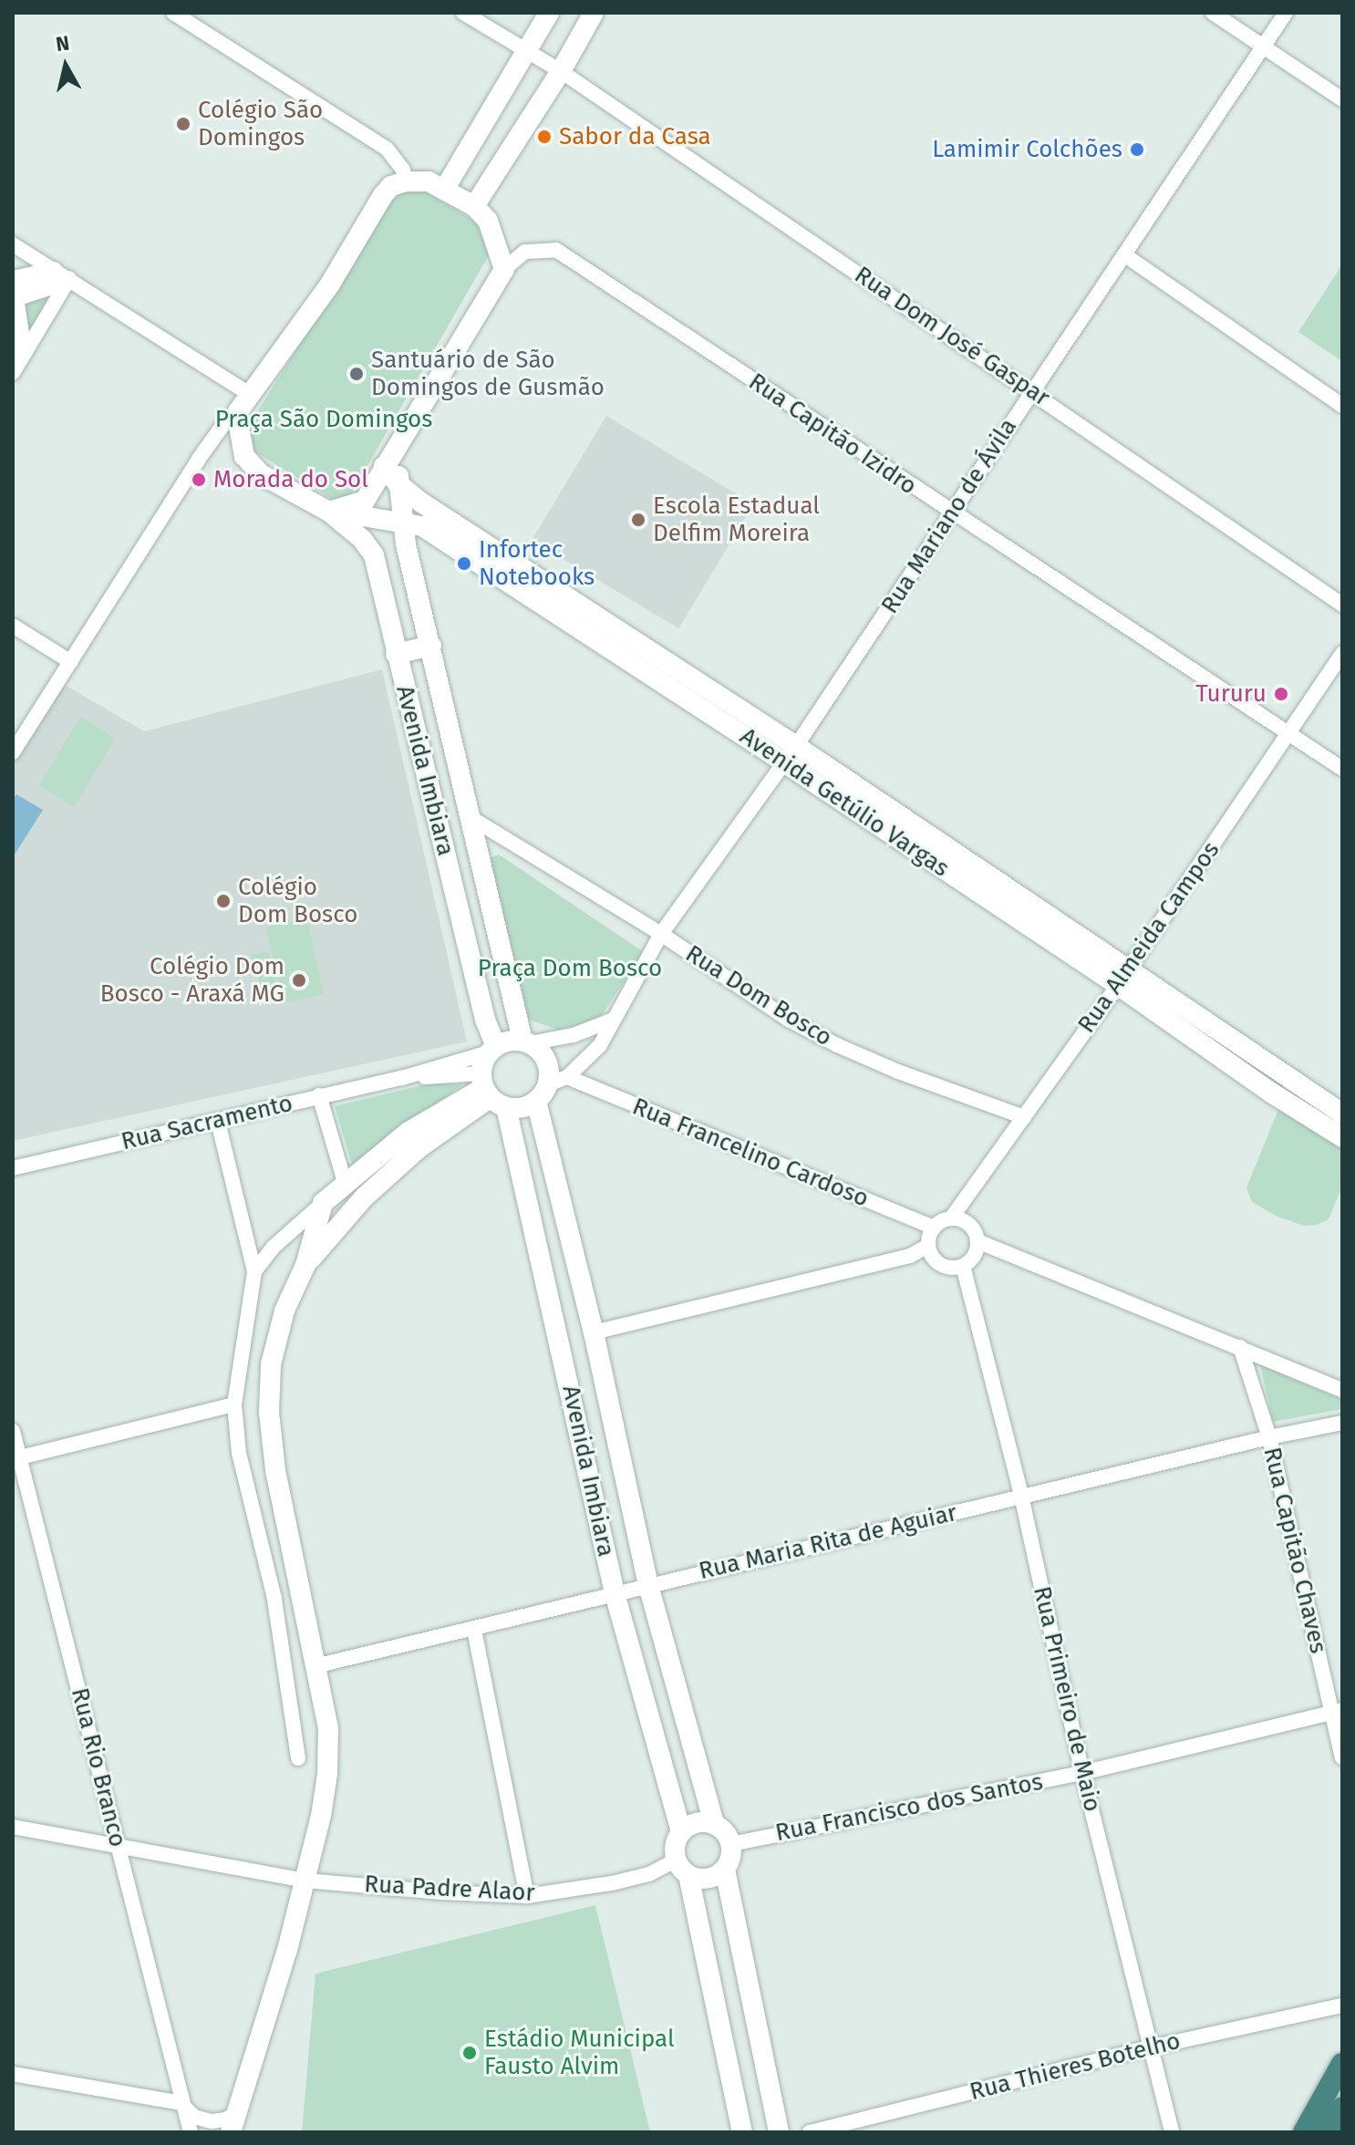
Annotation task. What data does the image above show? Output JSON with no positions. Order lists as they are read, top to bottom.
{
  "streets": {
    "main road": ["Avenida Imbiara", "Avenida Getúlio Vargas"],
    "street": [
      "Rua Dom José Gaspar",
      "Rua Capitão Izidro",
      "Rua Mariano de Ávila",
      "Rua Almeida Campos",
      "Rua Dom Bosco",
      "Rua Sacramento",
      "Rua Francelino Cardoso",
      "Rua Maria Rita de Aguiar",
      "Rua Capitão Chaves",
      "Rua Primeiro de Maio",
      "Rua Rio Branco",
      "Rua Francisco dos Santos",
      "Rua Padre Alaor",
      "Rua Thieres Botelho"
    ]
  },
  "crossings": [
    ["Rua Dom José Gaspar", "Rua Mariano de Ávila"],
    ["Rua Capitão Izidro", "Rua Mariano de Ávila"],
    ["Rua Capitão Izidro", "Rua Almeida Campos"],
    ["Rua Mariano de Ávila", "Avenida Imbiara"],
    ["Rua Mariano de Ávila", "Avenida Getúlio Vargas"],
    ["Rua Mariano de Ávila", "Rua Dom Bosco"],
    ["Rua Mariano de Ávila", "Rua Francelino Cardoso"],
    ["Avenida Imbiara", "Avenida Getúlio Vargas"],
    ["Avenida Imbiara", "Rua Dom Bosco"],
    ["Avenida Imbiara", "Rua Francelino Cardoso"],
    ["Avenida Imbiara", "Rua Maria Rita de Aguiar"],
    ["Avenida Imbiara", "Rua Francisco dos Santos"],
    ["Avenida Imbiara", "Rua Padre Alaor"],
    ["Avenida Getúlio Vargas", "Rua Almeida Campos"],
    ["Rua Almeida Campos", "Rua Dom Bosco"],
    ["Rua Almeida Campos", "Rua Francelino Cardoso"],
    ["Rua Almeida Campos", "Rua Primeiro de Maio"],
    ["Rua Francelino Cardoso", "Rua Primeiro de Maio"],
    ["Rua Maria Rita de Aguiar", "Rua Capitão Chaves"],
    ["Rua Maria Rita de Aguiar", "Rua Primeiro de Maio"],
    ["Rua Capitão Chaves", "Rua Francisco dos Santos"],
    ["Rua Primeiro de Maio", "Rua Francisco dos Santos"],
    ["Rua Primeiro de Maio", "Rua Thieres Botelho"],
    ["Rua Rio Branco", "Rua Padre Alaor"],
    ["Rua Francisco dos Santos", "Rua Padre Alaor"]
  ],
  "parks": ["Praça São Domingos", "Praça Dom Bosco"],
  "places": [
    "Colégio São Domingos",
    "Sabor da Casa",
    "Lamimir Colchões",
    "Santuário de São Domingos de Gusmão",
    "Morada do Sol",
    "Escola Estadual Delfim Moreira",
    "Infortec Notebooks",
    "Tururu",
    "Colégio Dom Bosco",
    "Colégio Dom Bosco - Araxá MG",
    "Estádio Municipal Fausto Alvim"
  ],
  "north": "top"
}
